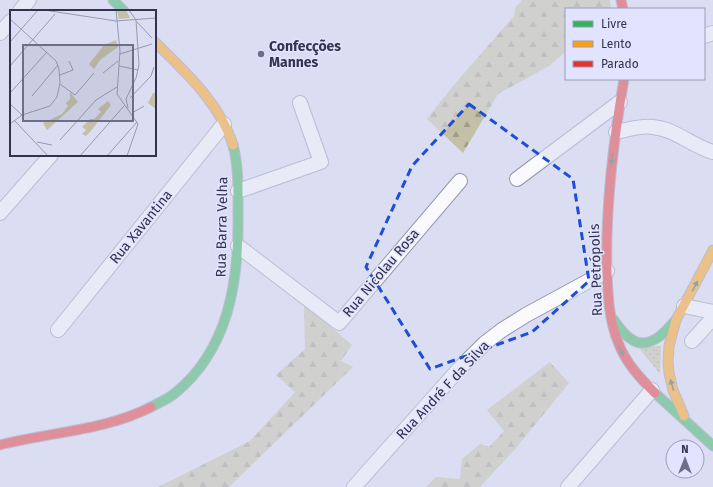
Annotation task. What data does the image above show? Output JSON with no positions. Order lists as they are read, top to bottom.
{
  "streets": {
    "main road": ["Rua Barra Velha", "Rua Petrópolis"],
    "street": ["Rua Xavantina", "Rua Nicolau Rosa", "Rua André F da Silva"]
  },
  "crossings": [
    ["Rua Xavantina", "Rua Barra Velha"],
    ["Rua Barra Velha", "Rua Nicolau Rosa"],
    ["Rua Petrópolis", "Rua André F da Silva"]
  ],
  "one_way": ["Rua Petrópolis"],
  "places": ["Confecções Mannes"],
  "legend": ["Livre", "Lento", "Parado"],
  "north": "top"
}
